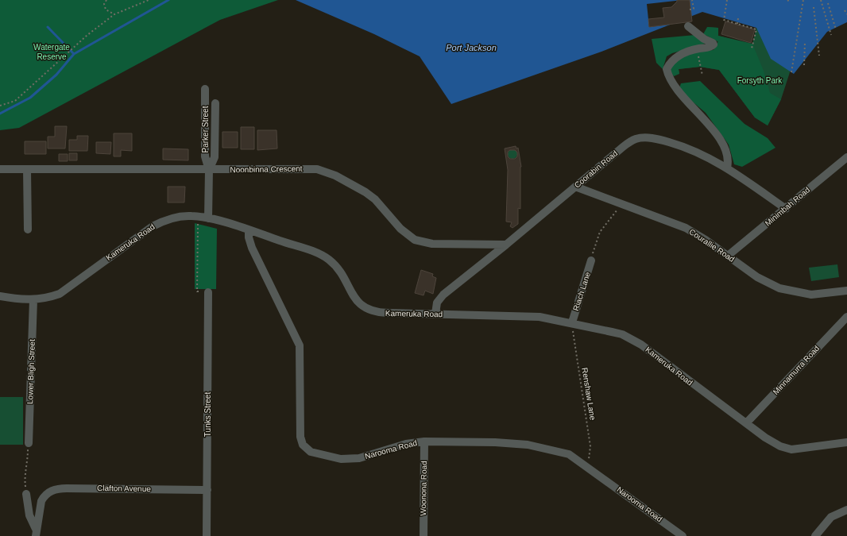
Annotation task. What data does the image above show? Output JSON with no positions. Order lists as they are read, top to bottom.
{
  "streets": {
    "street": [
      "Parker Street",
      "Noonbinna Crescent",
      "Coorabin Road",
      "Minimbah Road",
      "Kameruka Road",
      "Courallie Road",
      "Riach Lane",
      "Minnamurra Road",
      "Lower Bligh Street",
      "Tunks Street",
      "Narooma Road",
      "Clafton Avenue",
      "Woonona Road"
    ],
    "path": ["Renshaw Lane"]
  },
  "crossings": [
    ["Parker Street", "Noonbinna Crescent"],
    ["Parker Street", "Kameruka Road"],
    ["Noonbinna Crescent", "Coorabin Road"],
    ["Coorabin Road", "Minimbah Road"],
    ["Coorabin Road", "Kameruka Road"],
    ["Coorabin Road", "Courallie Road"],
    ["Minimbah Road", "Courallie Road"],
    ["Kameruka Road", "Riach Lane"],
    ["Kameruka Road", "Minnamurra Road"],
    ["Kameruka Road", "Lower Bligh Street"],
    ["Kameruka Road", "Renshaw Lane"],
    ["Kameruka Road", "Narooma Road"],
    ["Riach Lane", "Renshaw Lane"],
    ["Renshaw Lane", "Narooma Road"],
    ["Tunks Street", "Clafton Avenue"],
    ["Narooma Road", "Woonona Road"]
  ],
  "water": ["Port Jackson"],
  "parks": ["Watergate Reserve", "Forsyth Park"]
}
